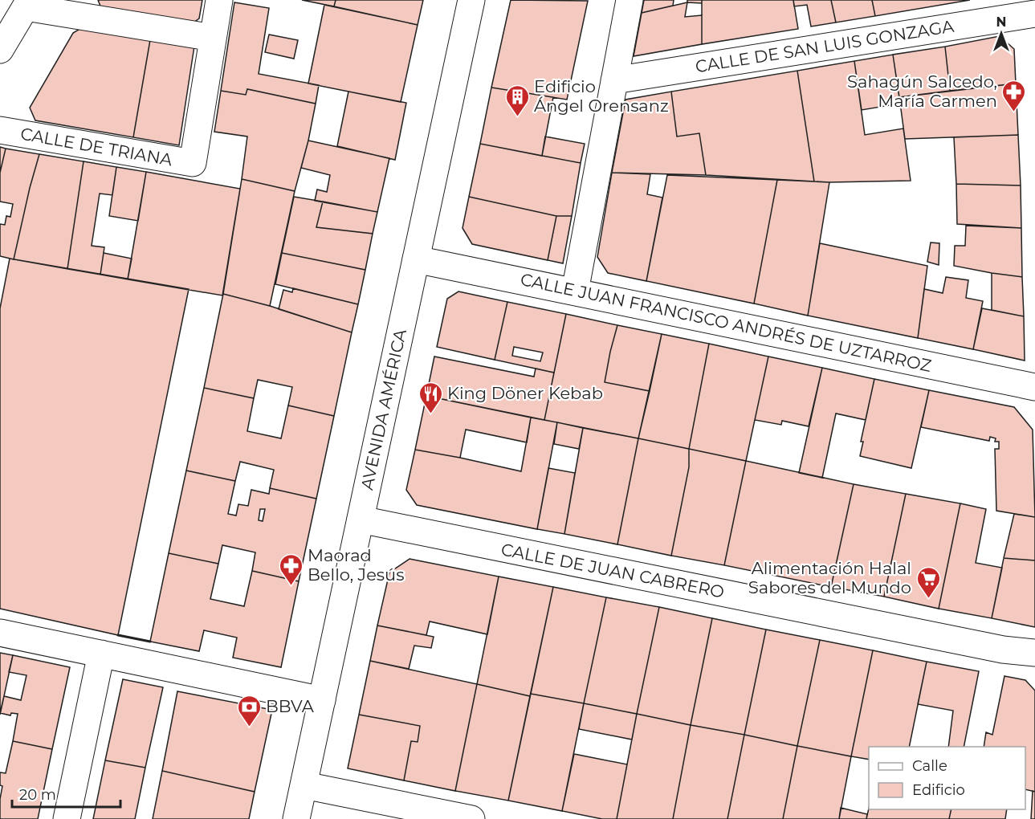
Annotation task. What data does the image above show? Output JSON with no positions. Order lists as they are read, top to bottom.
{
  "streets": {
    "street": [
      "CALLE DE SAN LUIS GONZAGA",
      "CALLE DE TRIANA",
      "CALLE JUAN FRANCISCO ANDRÉS DE UZTARROZ",
      "AVENIDA AMÉRICA",
      "CALLE DE JUAN CABRERO"
    ]
  },
  "crossings": [
    ["CALLE JUAN FRANCISCO ANDRÉS DE UZTARROZ", "AVENIDA AMÉRICA"],
    ["AVENIDA AMÉRICA", "CALLE DE JUAN CABRERO"]
  ],
  "places": {
    "pharmacy": ["Sahagún Salcedo, María Carmen", "Maorad Bello, Jesús"],
    "building": ["Edificio Ángel Orensanz"],
    "restaurant": ["King Döner Kebab"],
    "supermarket": ["Alimentación Halal Sabores del Mundo"],
    "bank": ["BBVA"]
  },
  "legend": ["Calle", "Edificio"],
  "scale_bar": "20 m",
  "north": "top"
}
